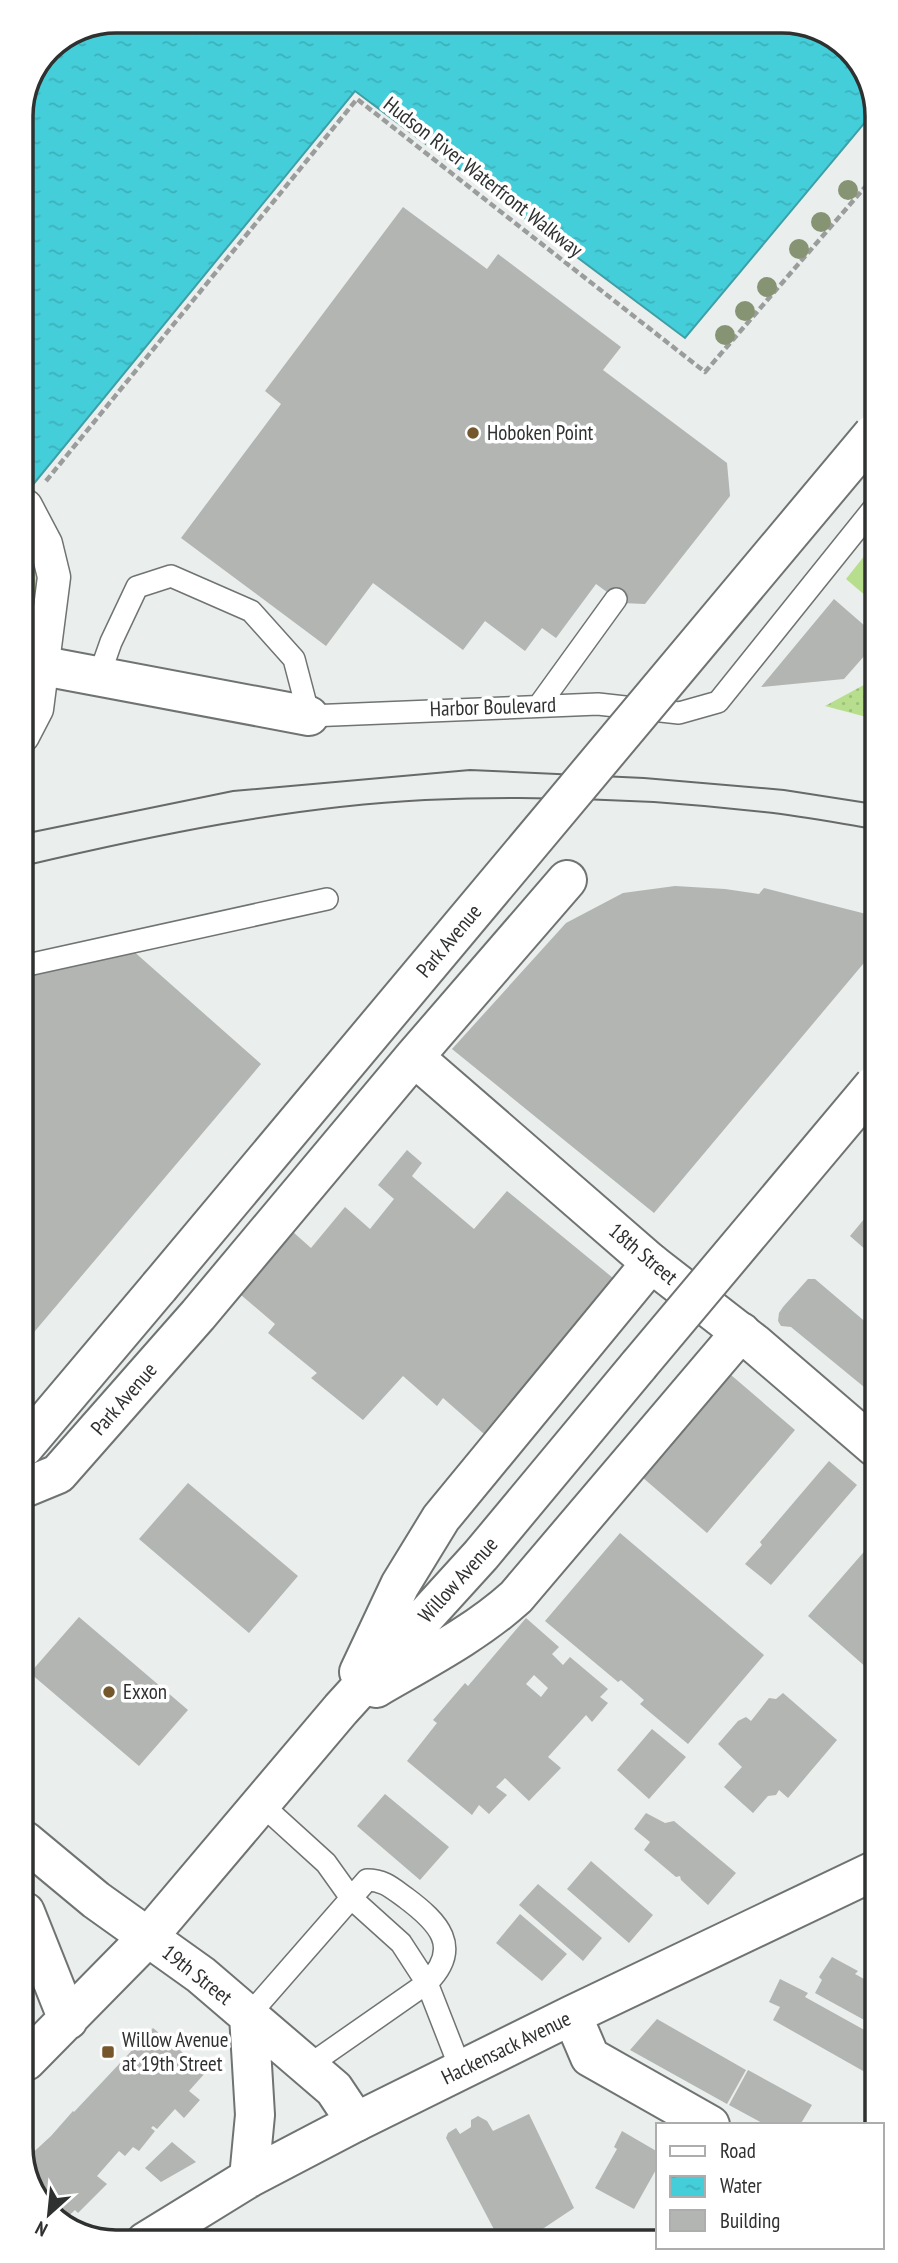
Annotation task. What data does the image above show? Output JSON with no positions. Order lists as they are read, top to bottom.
{
  "streets": {
    "main road": [
      "Harbor Boulevard",
      "Park Avenue",
      "18th Street",
      "Willow Avenue",
      "19th Street",
      "Hackensack Avenue"
    ],
    "path": ["Hudson River Waterfront Walkway"]
  },
  "crossings": [
    ["Park Avenue", "18th Street"],
    ["Willow Avenue", "19th Street"],
    ["19th Street", "Hackensack Avenue"]
  ],
  "places": {
    "other": ["Hoboken Point", "Exxon"],
    "transit": ["Willow Avenue at 19th Street"]
  },
  "legend": ["Road", "Water", "Building"],
  "north": "bottom left"
}
